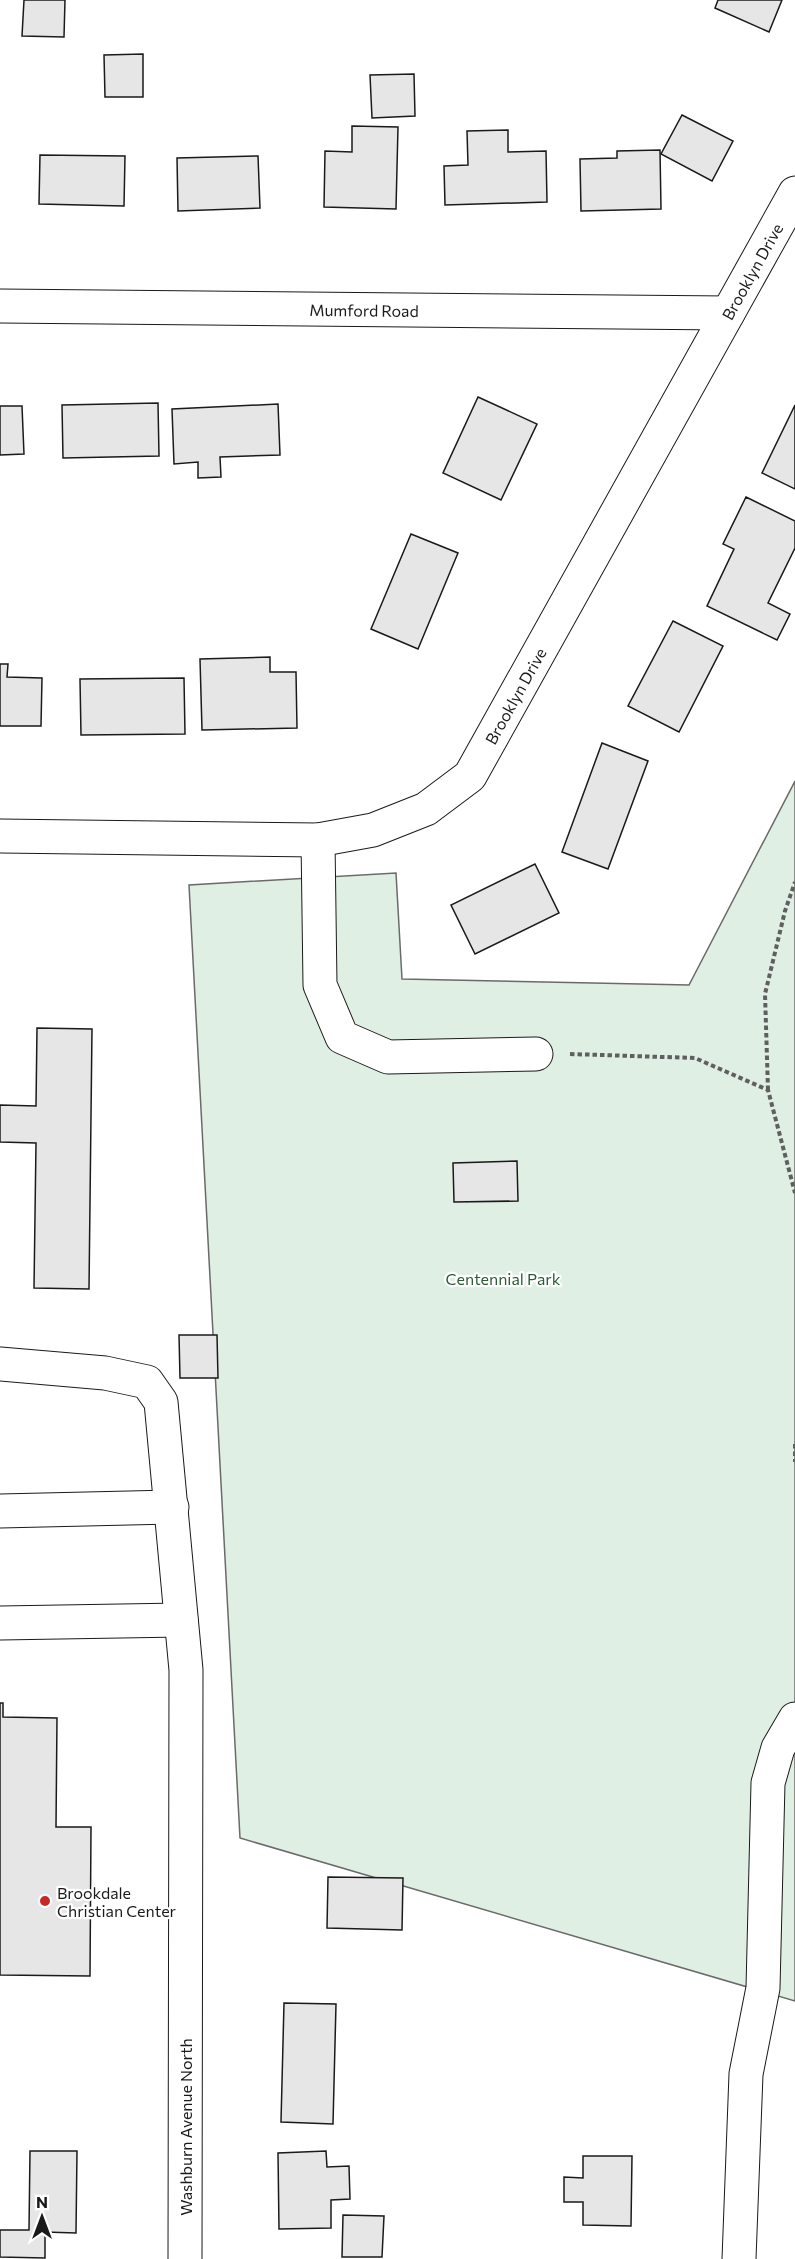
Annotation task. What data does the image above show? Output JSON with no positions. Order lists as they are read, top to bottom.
{
  "streets": {
    "street": ["Brooklyn Drive", "Mumford Road", "Washburn Avenue North"]
  },
  "crossings": [
    ["Brooklyn Drive", "Mumford Road"]
  ],
  "parks": ["Centennial Park"],
  "places": ["Brookdale Christian Center"],
  "north": "top"
}
